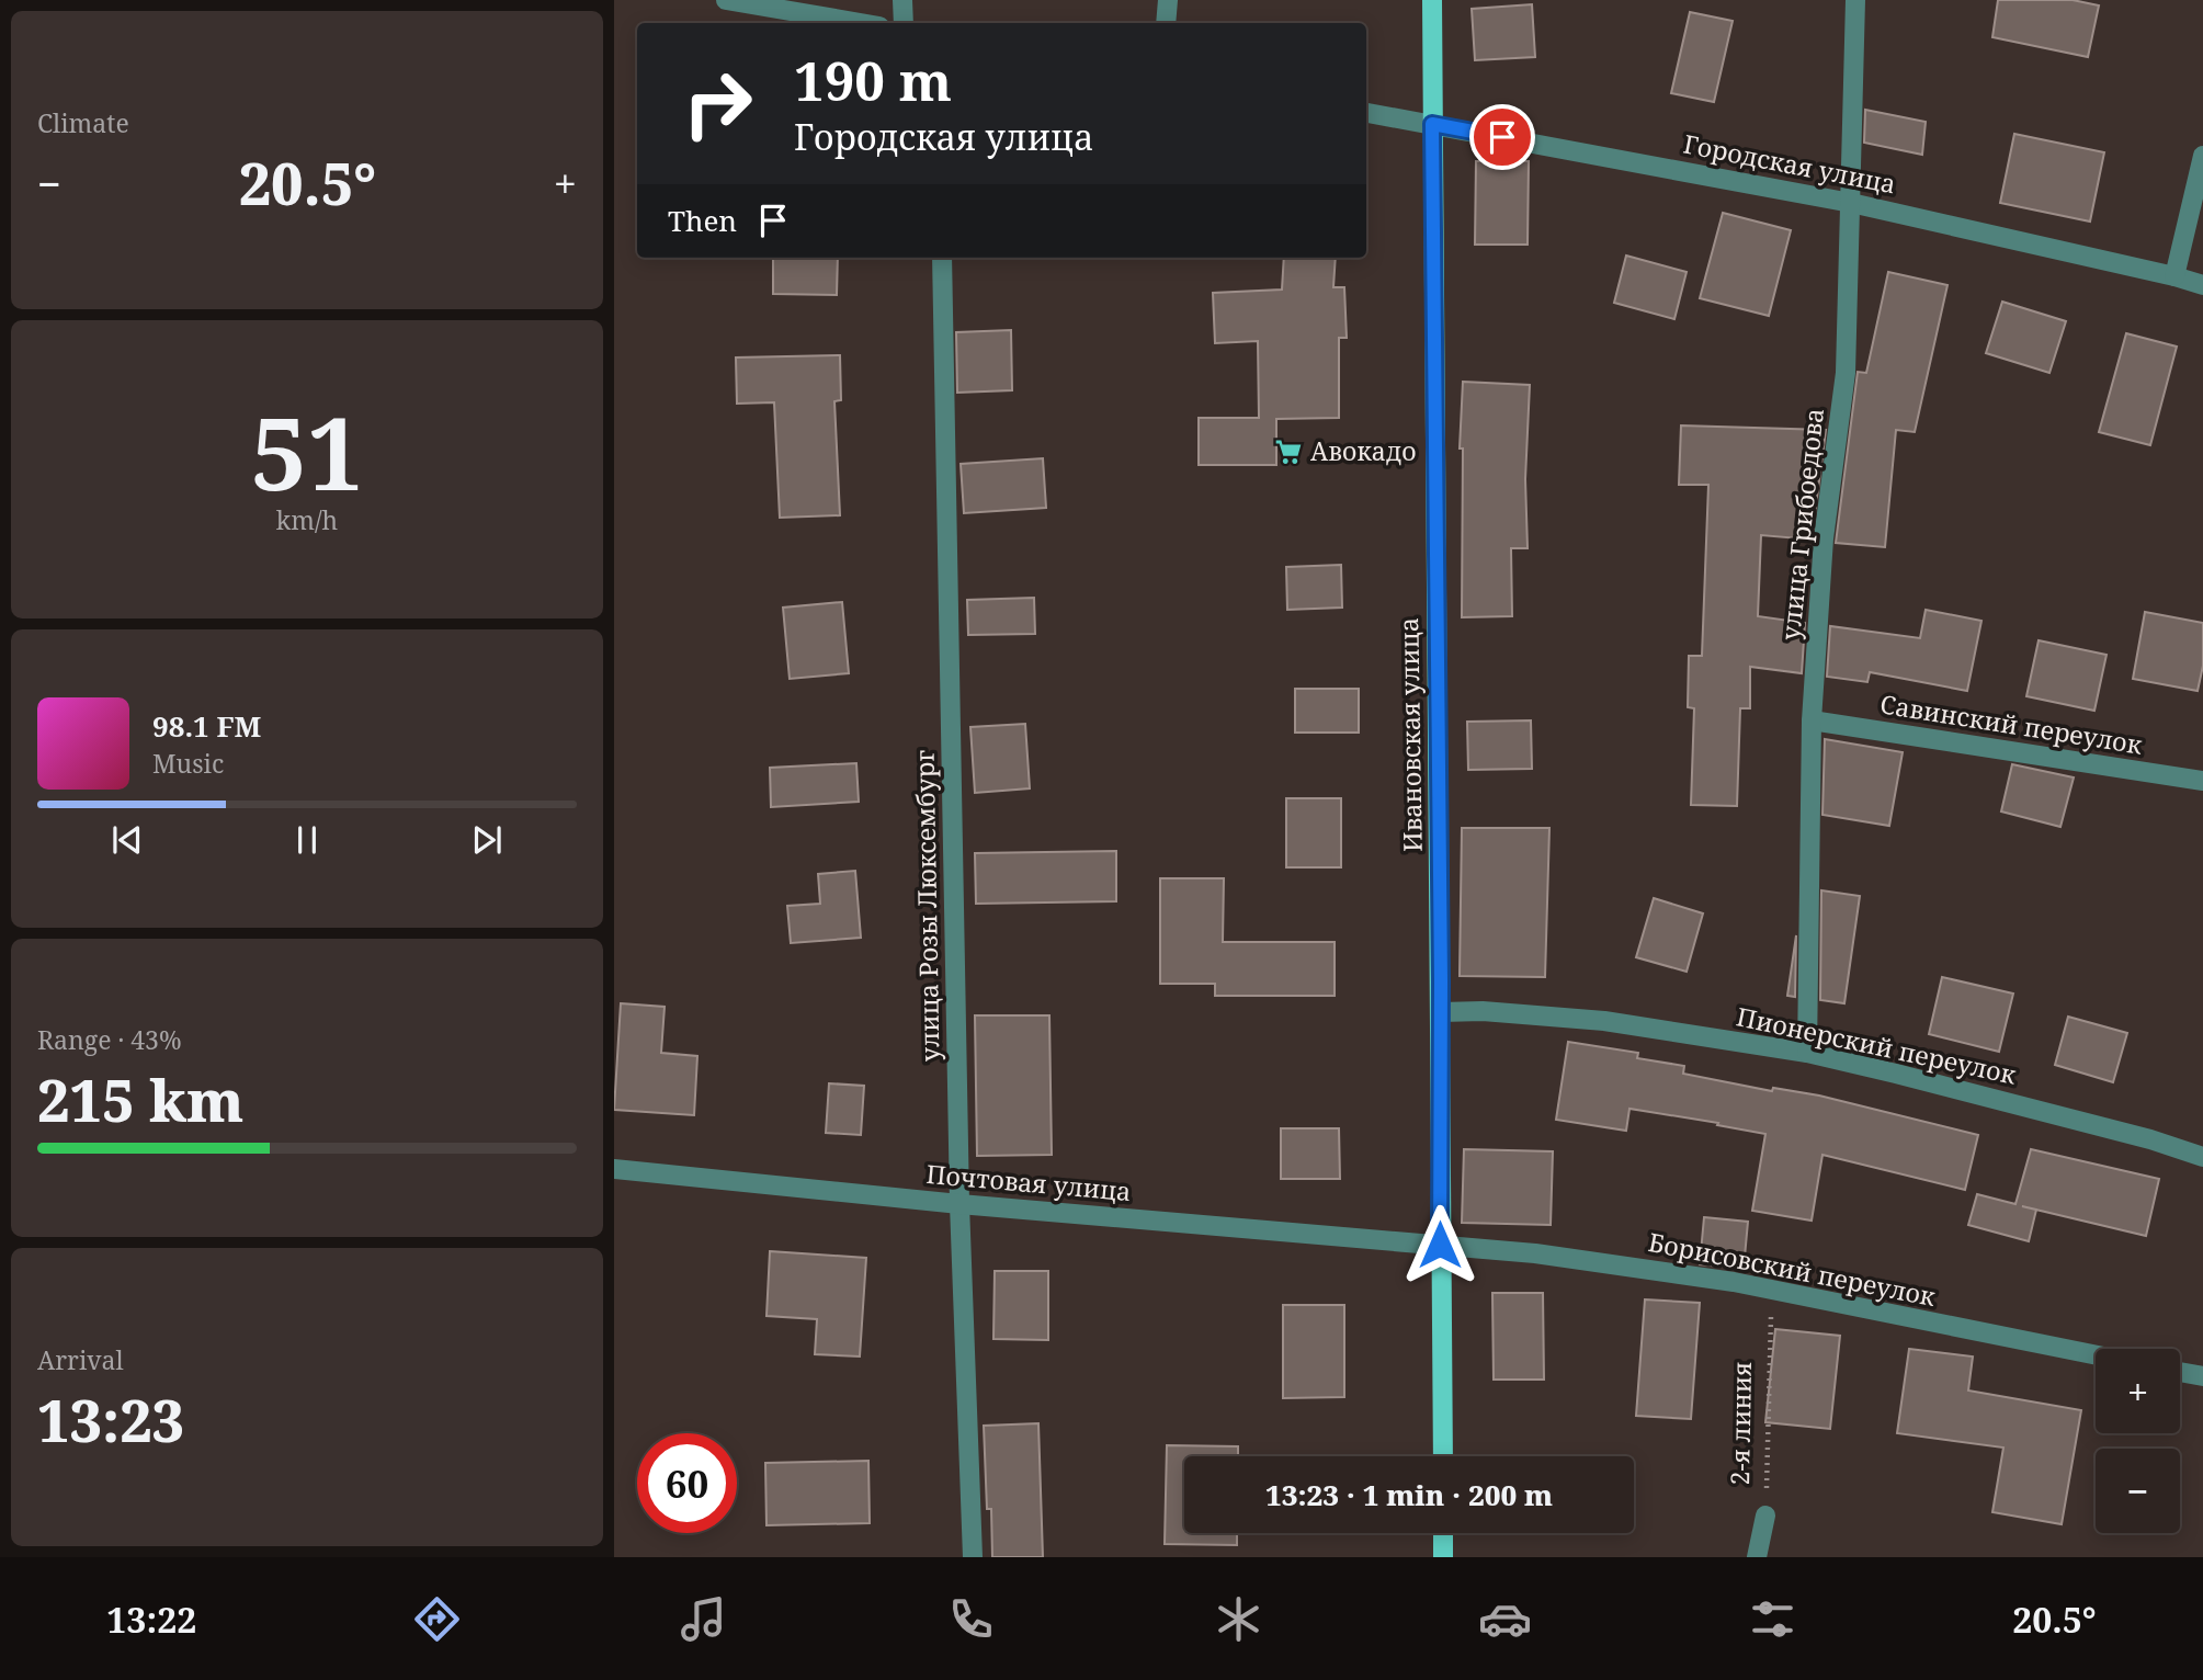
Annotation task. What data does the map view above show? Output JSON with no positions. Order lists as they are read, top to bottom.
{
  "streets": {
    "main road": ["Ивановская улица"],
    "street": [
      "Городская улица",
      "улица Грибоедова",
      "Савинский переулок",
      "улица Розы Люксембург",
      "Пионерский переулок",
      "Почтовая улица",
      "Борисовский переулок",
      "2-я линия"
    ]
  },
  "crossings": [
    ["Городская улица", "улица Грибоедова"],
    ["Городская улица", "Ивановская улица"],
    ["улица Грибоедова", "Савинский переулок"],
    ["улица Грибоедова", "Пионерский переулок"],
    ["Ивановская улица", "Пионерский переулок"],
    ["Ивановская улица", "Почтовая улица"],
    ["Ивановская улица", "Борисовский переулок"],
    ["улица Розы Люксембург", "Почтовая улица"],
    ["Почтовая улица", "Борисовский переулок"],
    ["Борисовский переулок", "2-я линия"]
  ],
  "places": {
    "supermarket": ["Авокадо"]
  },
  "page": {
    "tile": [
      "Climate",
      ["51", "km/h"],
      ["Range · 43%", "215 km"],
      ["Arrival", "13:23"]
    ],
    "turn": ["190 m", "Городская улица"],
    "heat": ["−", "20.5°", "+"],
    "then": "Then",
    "song": ["98.1 FM", "Music"],
    "map_buttons": ["+", "−"],
    "limit": "60",
    "trip": "13:23 · 1 min · 200 m",
    "tabs": ["13:22", "20.5°"]
  }
}
